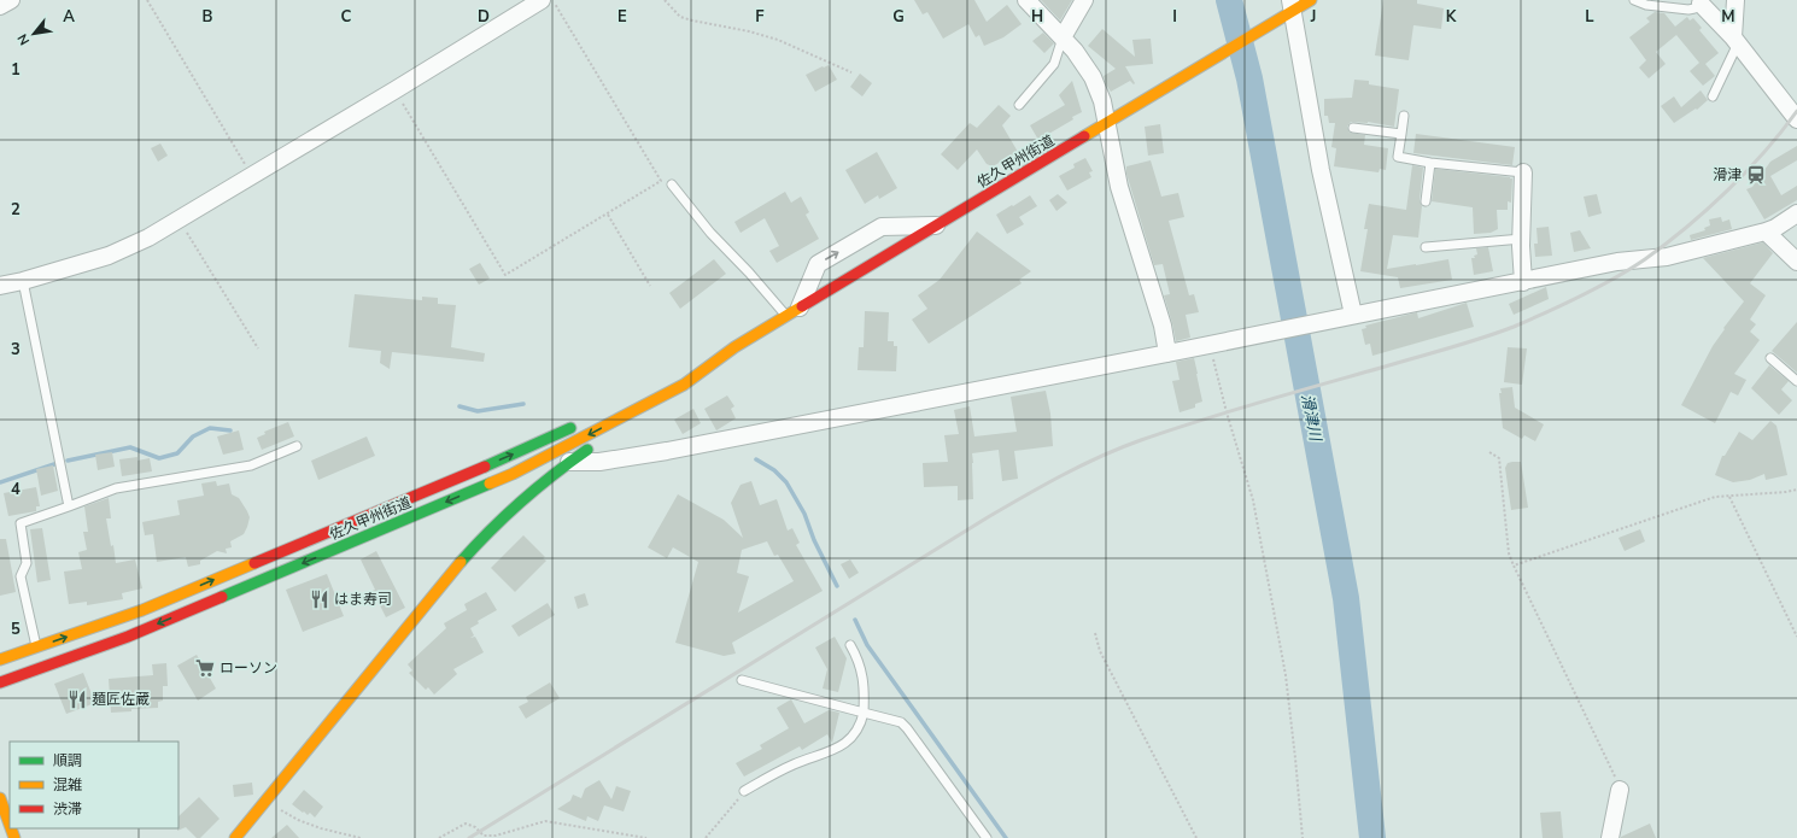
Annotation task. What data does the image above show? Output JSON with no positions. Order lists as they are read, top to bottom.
{
  "streets": {
    "main road": ["佐久甲州街道"]
  },
  "water": ["滑津川"],
  "places": {
    "station": ["滑津"],
    "restaurant": ["はま寿司", "麺匠佐蔵"],
    "supermarket": ["ローソン"]
  },
  "legend": ["順調", "混雑", "渋滞"],
  "north": "bottom left",
  "grid": {
    "columns": [
      "A",
      "B",
      "C",
      "D",
      "E",
      "F",
      "G",
      "H",
      "I",
      "J",
      "K",
      "L",
      "M"
    ],
    "rows": [
      "1",
      "2",
      "3",
      "4",
      "5"
    ]
  }
}
